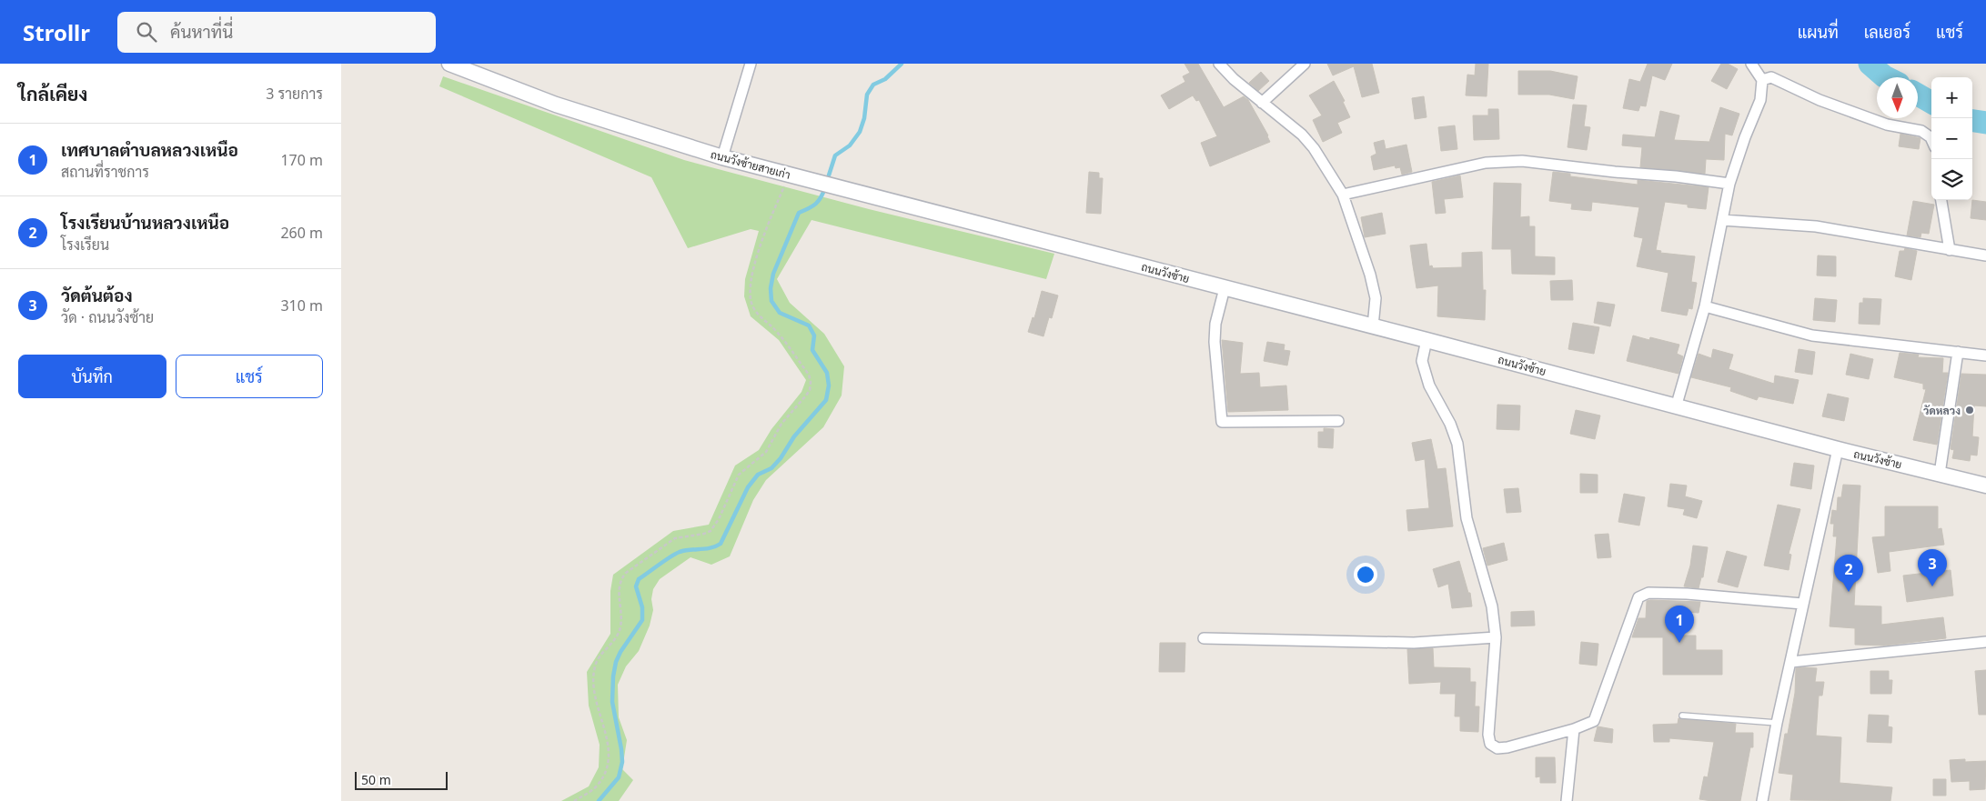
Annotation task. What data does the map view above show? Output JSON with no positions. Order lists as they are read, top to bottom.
{
  "streets": {
    "main road": ["ถนนวังซ้ายสายเก่า", "ถนนวังซ้าย"]
  },
  "crossings": [
    ["ถนนวังซ้ายสายเก่า", "ถนนวังซ้าย"]
  ],
  "places": ["วัดหลวง"],
  "scale_bar": "50 m",
  "north": "bottom",
  "page": {
    "header": "Strollr",
    "search": "ค้นหาที่นี่",
    "nav": ["แผนที่", "เลเยอร์", "แชร์"],
    "heading": ["ใกล้เคียง", "3 รายการ"],
    "map_buttons": ["+", "−"],
    "list": [
      {
        "mark": "1",
        "name": "เทศบาลตำบลหลวงเหนือ",
        "note": "สถานที่ราชการ",
        "value": "170 m"
      },
      {
        "mark": "2",
        "name": "โรงเรียนบ้านหลวงเหนือ",
        "note": "โรงเรียน",
        "value": "260 m"
      },
      {
        "mark": "3",
        "name": "วัดต้นต้อง",
        "note": "วัด · ถนนวังซ้าย",
        "value": "310 m"
      }
    ],
    "buttons": ["บันทึก", "แชร์"],
    "pins": ["3", "2", "1"],
    "scale": "50 m"
  }
}
